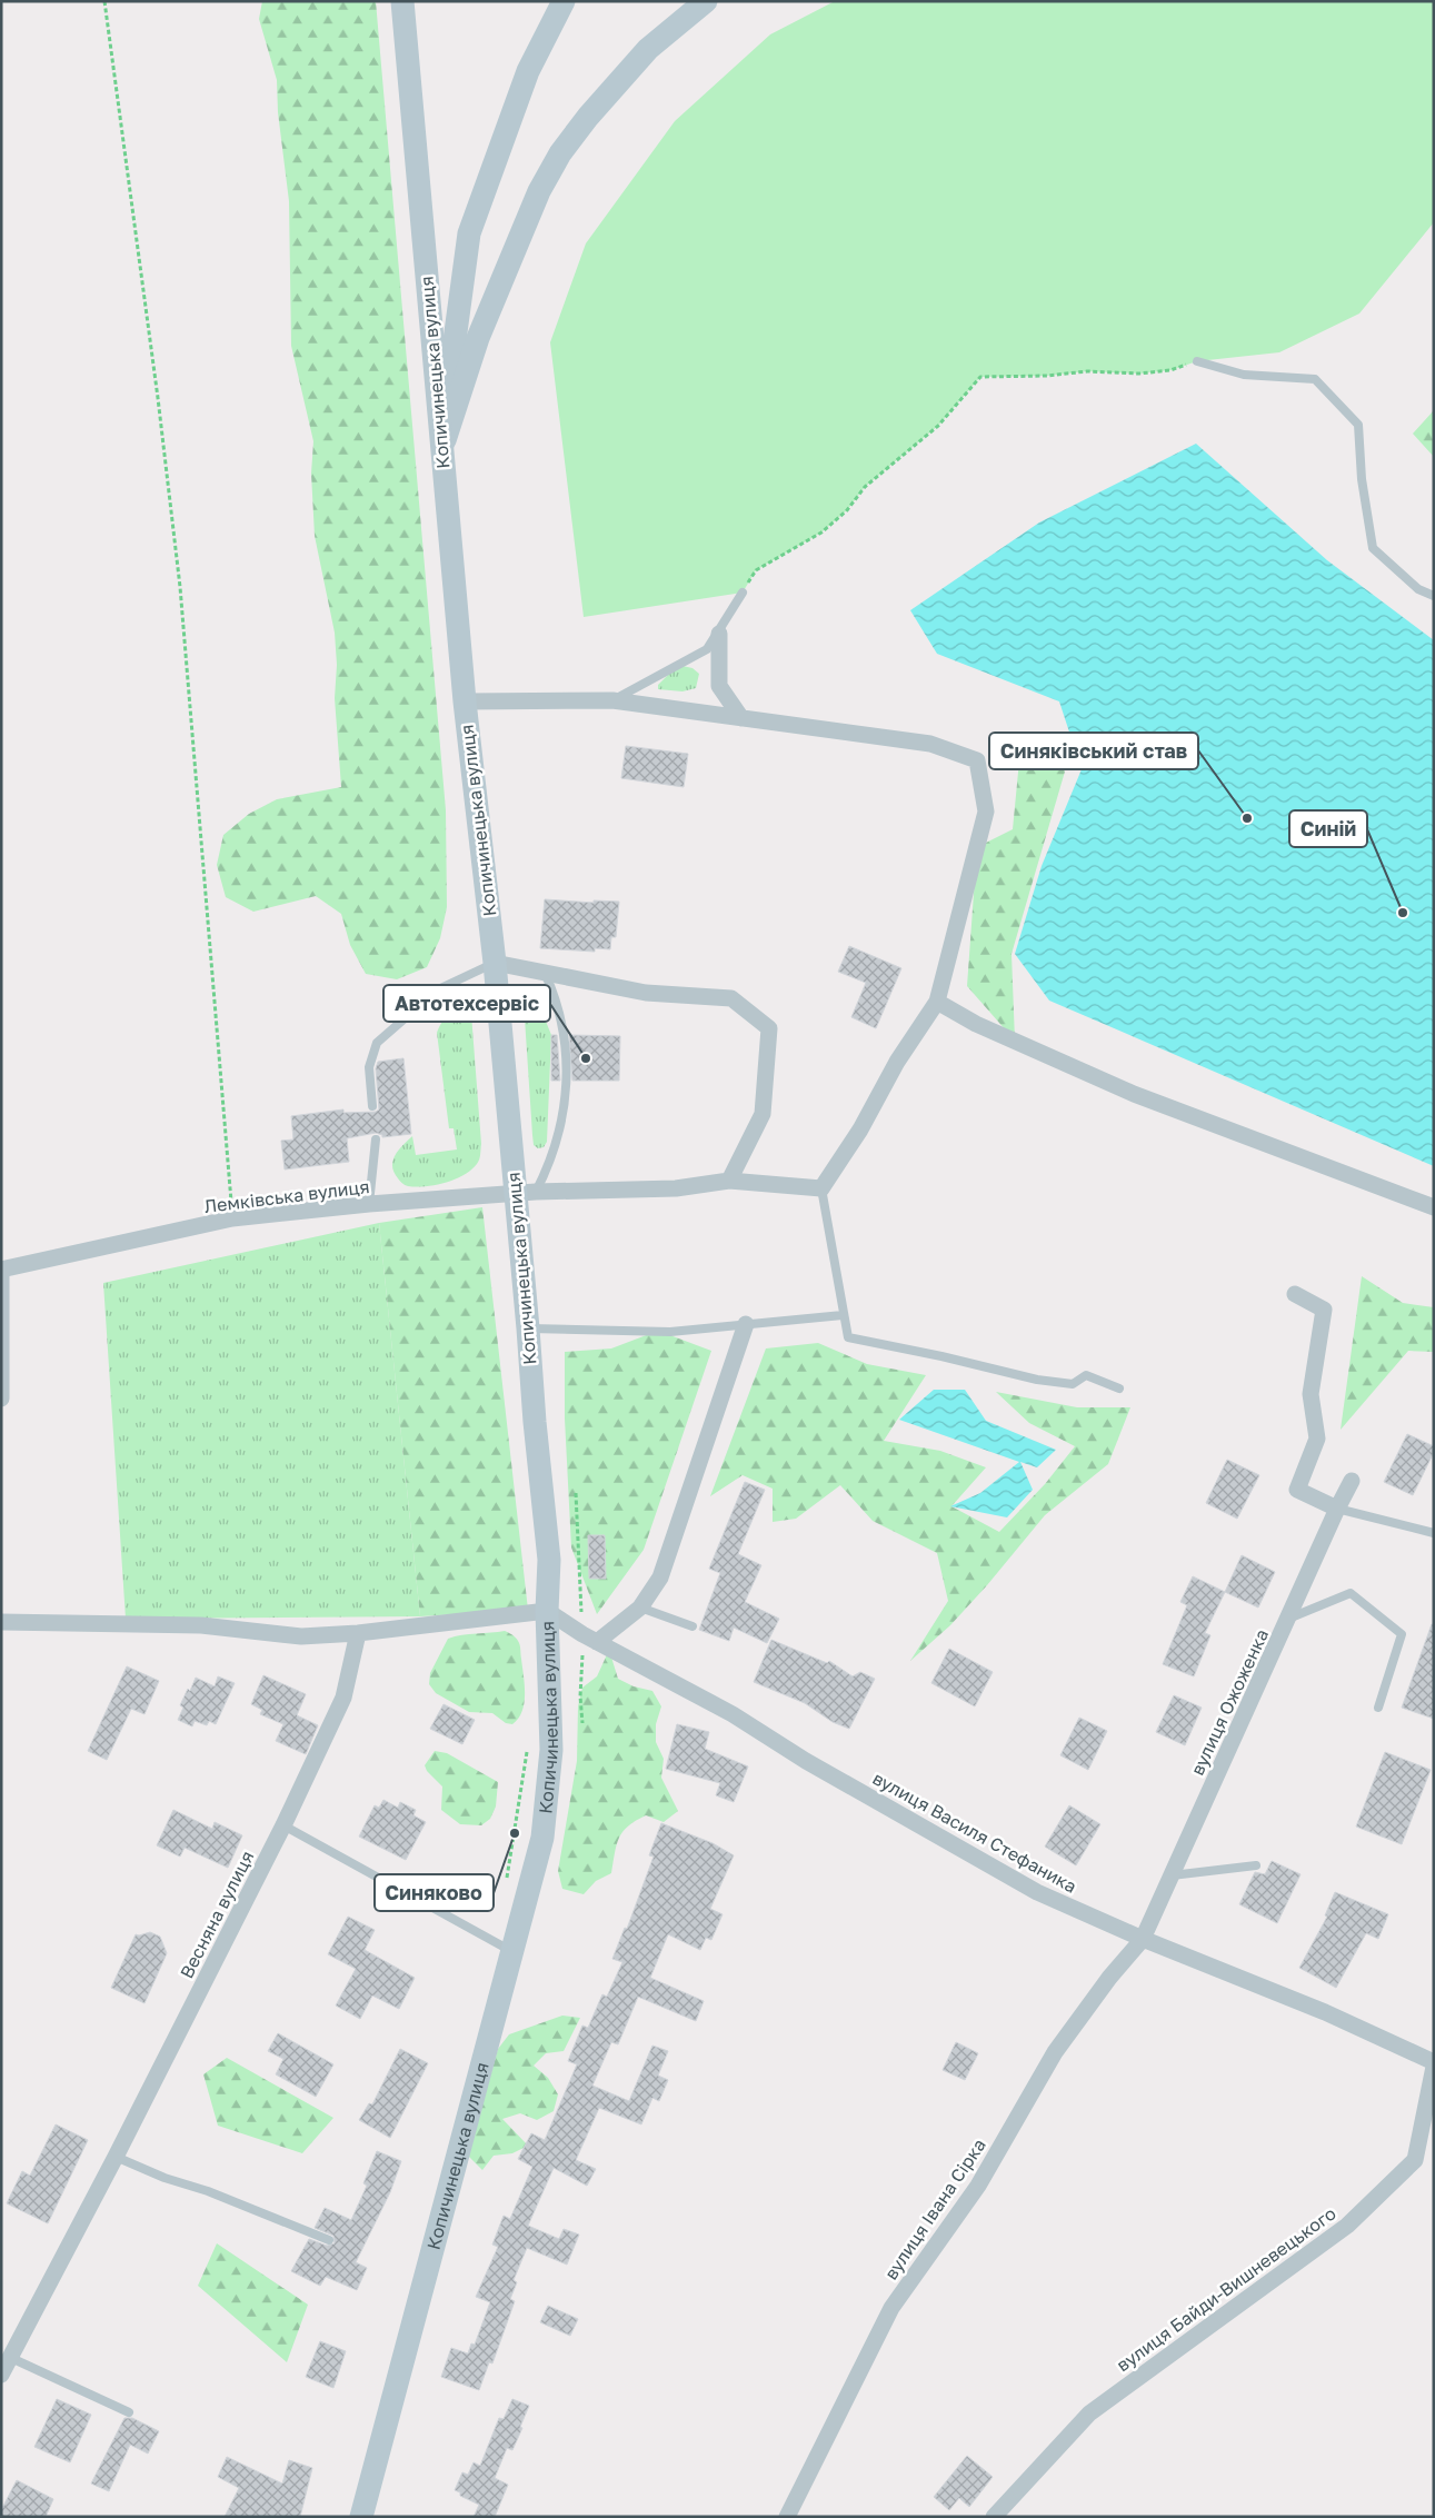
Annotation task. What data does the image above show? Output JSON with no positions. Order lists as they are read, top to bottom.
{
  "streets": {
    "main road": ["Копичинецька вулиця"],
    "street": [
      "Лемківська вулиця",
      "вулиця Ожоженка",
      "вулиця Василя Стефаника",
      "Весняна вулиця",
      "вулиця Івана Сірка",
      "вулиця Байди-Вишневецького"
    ]
  },
  "crossings": [
    ["Копичинецька вулиця", "Лемківська вулиця"],
    ["Копичинецька вулиця", "вулиця Василя Стефаника"],
    ["вулиця Ожоженка", "вулиця Василя Стефаника"],
    ["вулиця Ожоженка", "вулиця Івана Сірка"],
    ["вулиця Василя Стефаника", "вулиця Івана Сірка"]
  ],
  "places": [
    "Синяківський став",
    "Синій",
    "Автотехсервіс",
    "Синяково"
  ]
}
